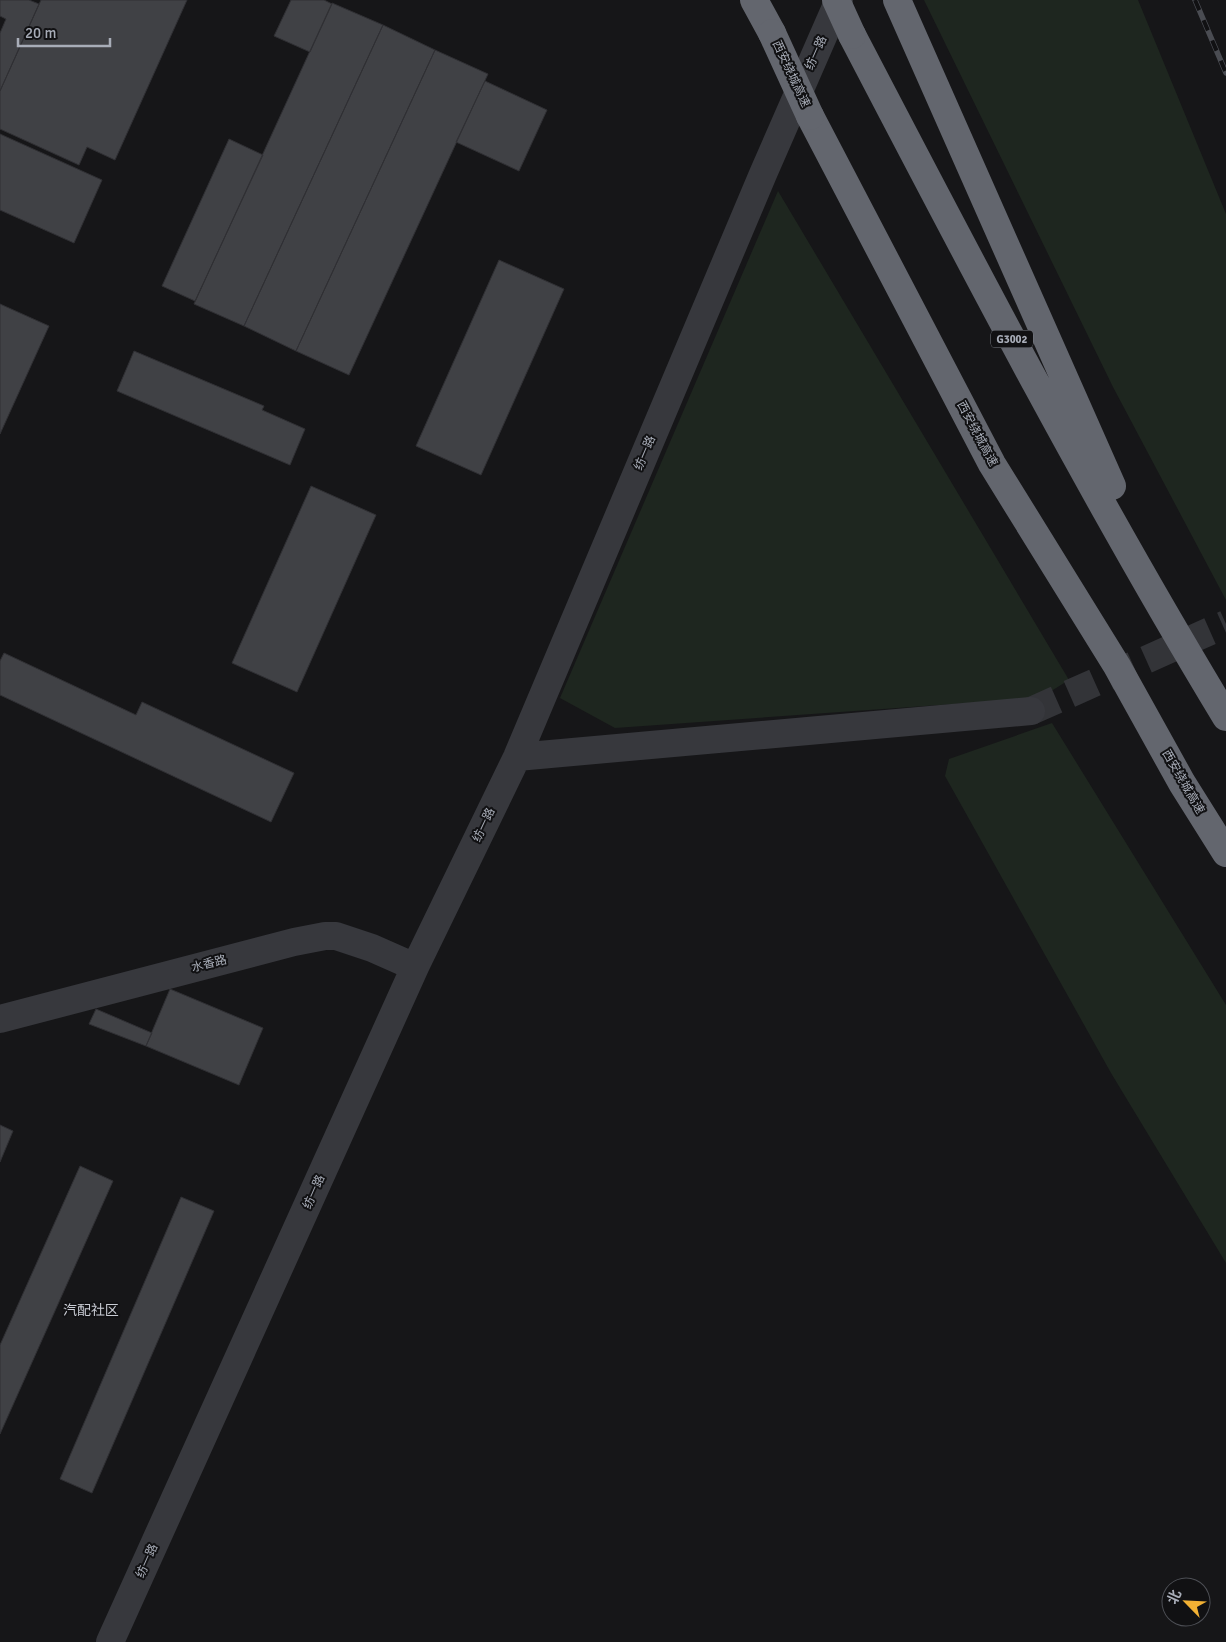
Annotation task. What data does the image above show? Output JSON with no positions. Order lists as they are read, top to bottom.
{
  "streets": {
    "highway": ["西安绕城高速", "G3002"],
    "street": ["纺一路", "水香路"]
  },
  "crossings": [
    ["纺一路", "G3002"],
    ["纺一路", "水香路"]
  ],
  "districts": ["汽配社区"],
  "scale_bar": "20 m",
  "north": "top left"
}
